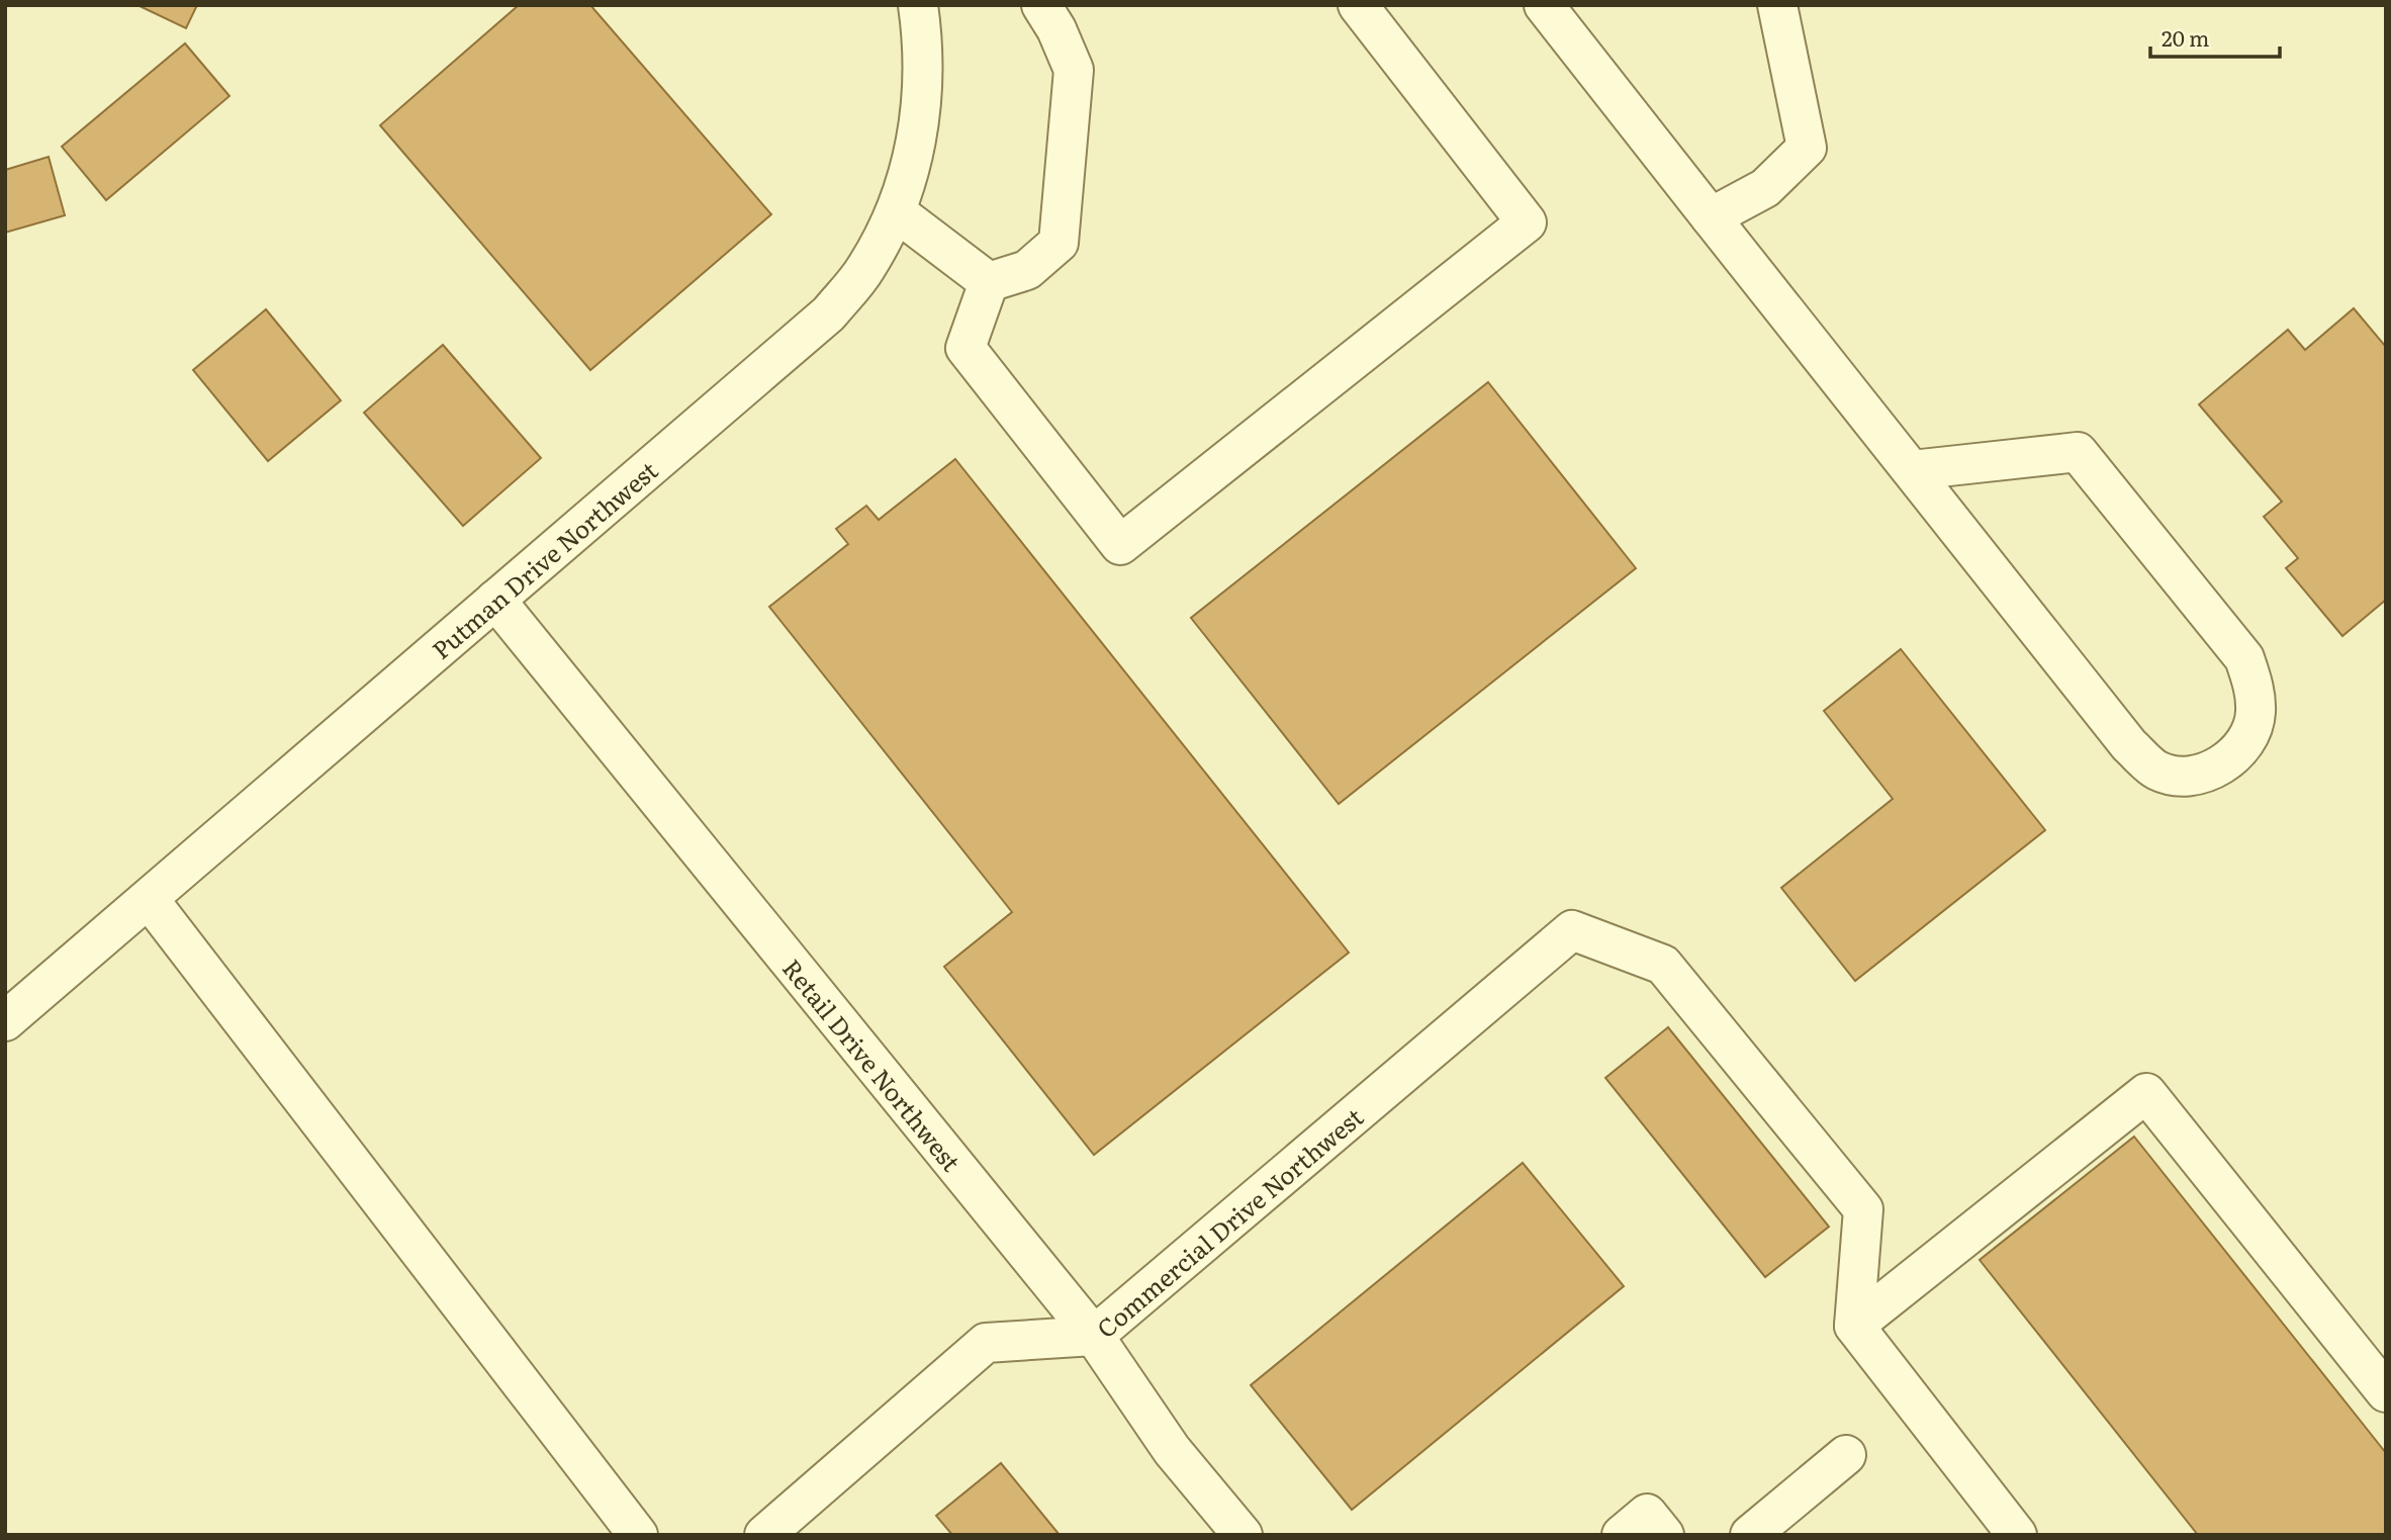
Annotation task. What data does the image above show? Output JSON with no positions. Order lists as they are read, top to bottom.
{
  "streets": {
    "street": ["Putman Drive Northwest", "Retail Drive Northwest", "Commercial Drive Northwest"]
  },
  "crossings": [
    ["Putman Drive Northwest", "Retail Drive Northwest"],
    ["Retail Drive Northwest", "Commercial Drive Northwest"]
  ],
  "scale_bar": "20 m"
}
